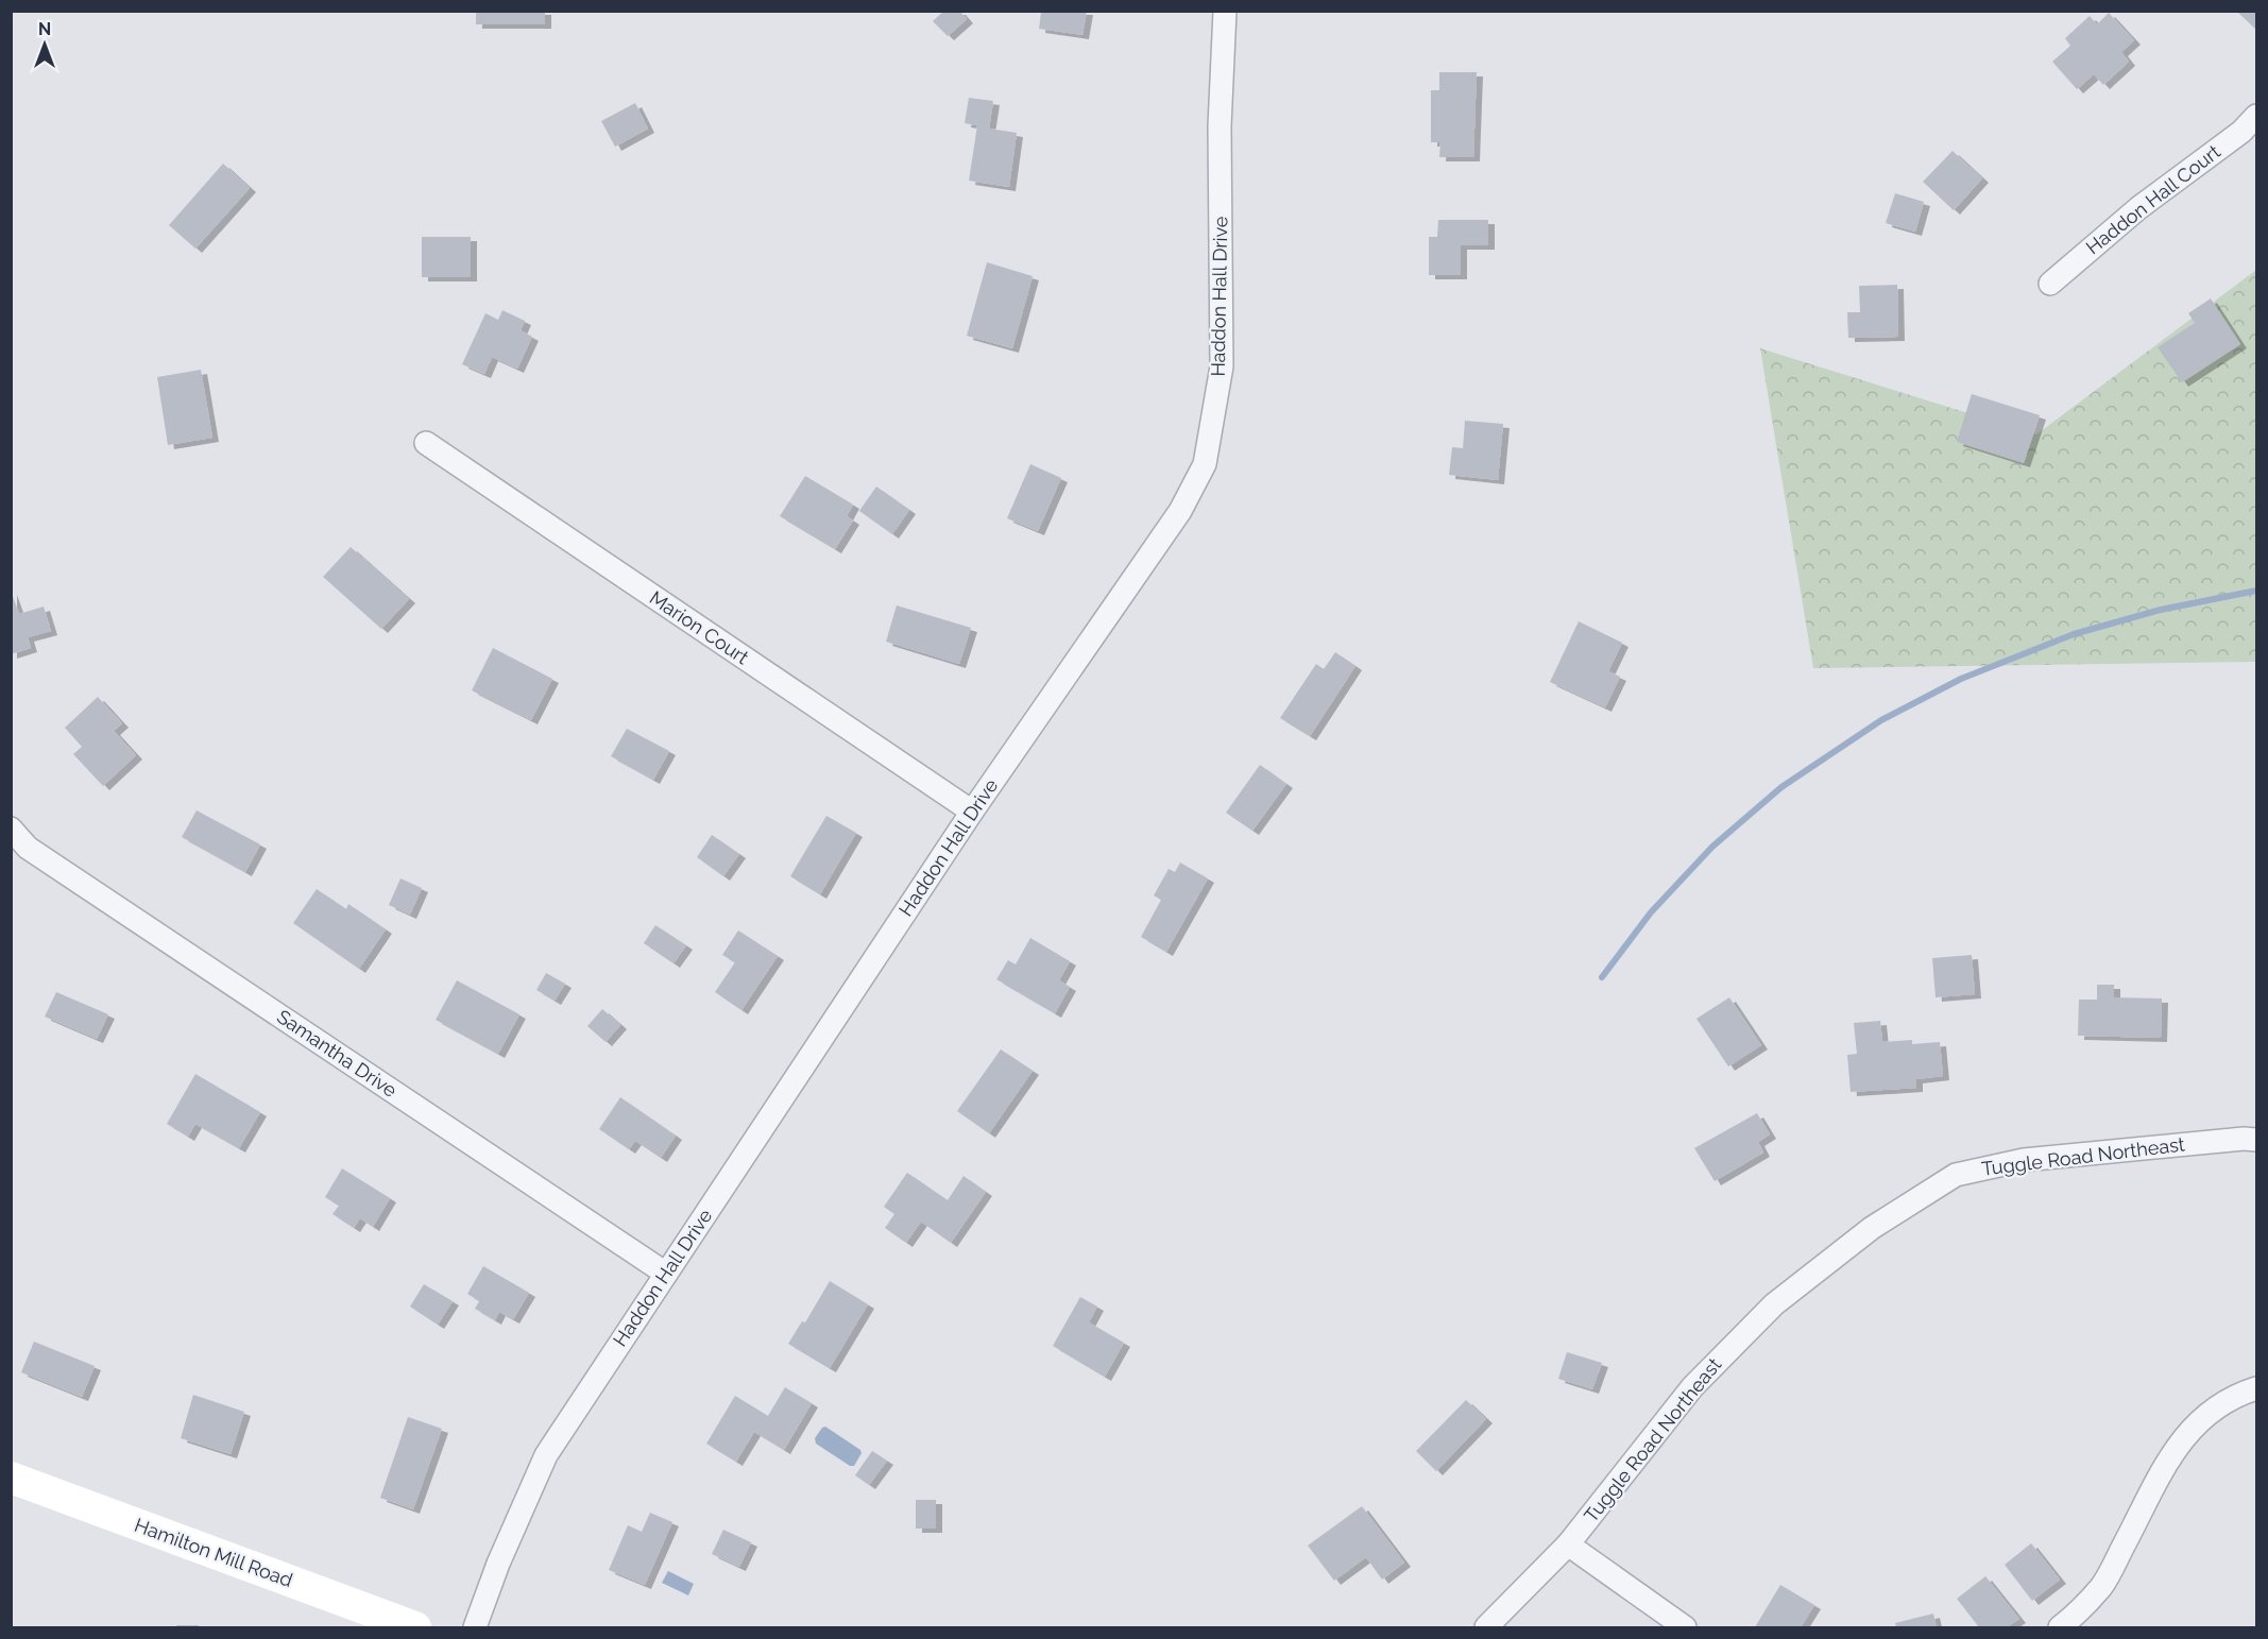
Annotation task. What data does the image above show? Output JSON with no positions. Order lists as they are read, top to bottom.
{
  "streets": {
    "main road": ["Hamilton Mill Road"],
    "street": [
      "Haddon Hall Court",
      "Haddon Hall Drive",
      "Marion Court",
      "Samantha Drive",
      "Tuggle Road Northeast"
    ]
  },
  "crossings": [
    ["Haddon Hall Drive", "Marion Court"],
    ["Haddon Hall Drive", "Samantha Drive"]
  ],
  "north": "top"
}
